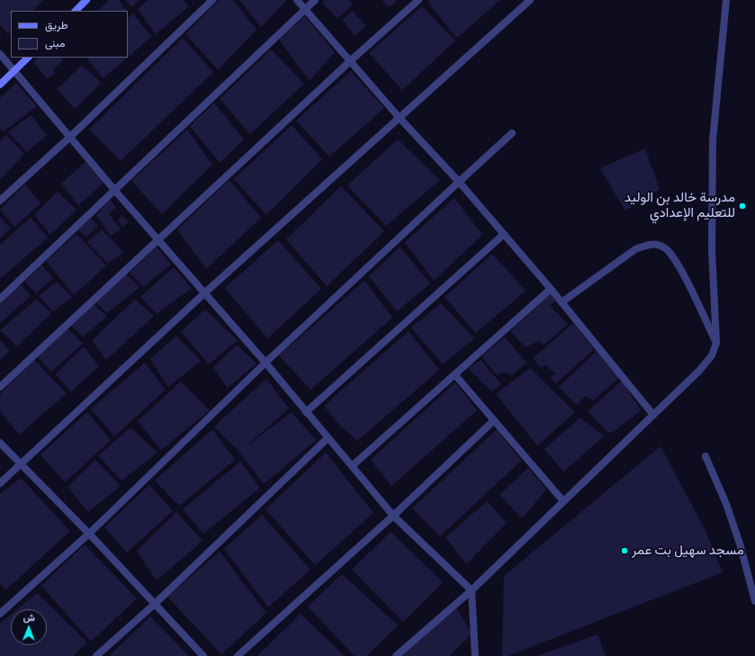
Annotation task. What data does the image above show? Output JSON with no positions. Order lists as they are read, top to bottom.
{
  "places": ["مدرسة خالد بن الوليد للتعليم الإعدادي", "مسجد سهيل بت عمر"],
  "legend": ["طريق", "مبنى"],
  "north": "top"
}
